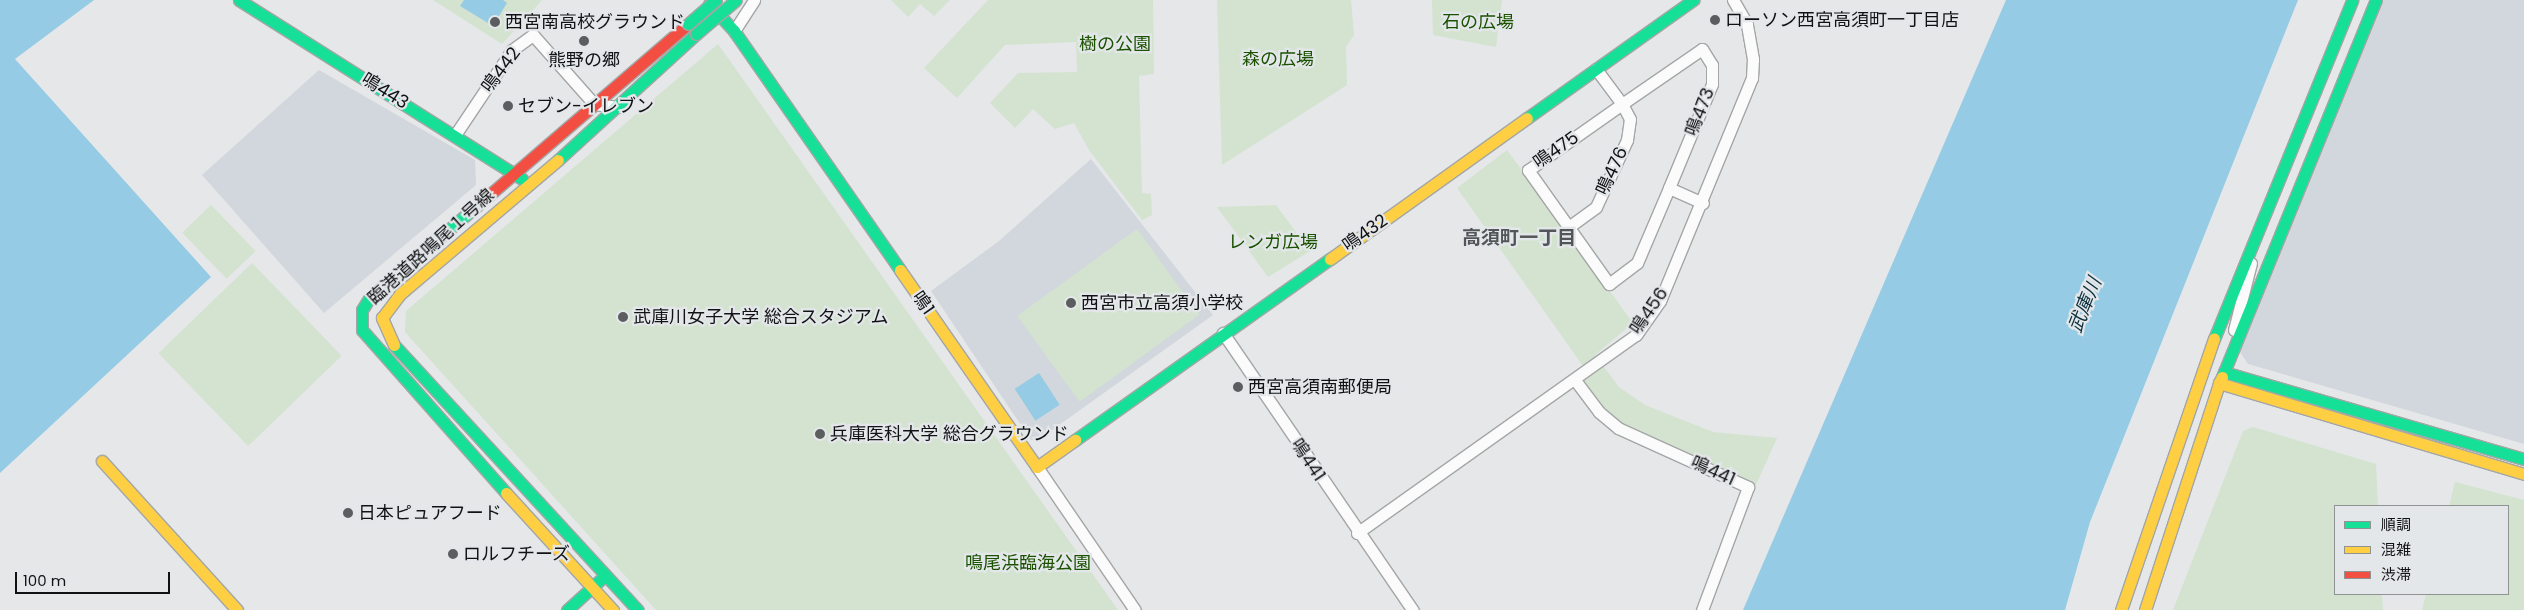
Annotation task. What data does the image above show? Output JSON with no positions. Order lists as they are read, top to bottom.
{
  "streets": {
    "street": [
      "鳴442",
      "鳴443",
      "鳴473",
      "鳴475",
      "鳴476",
      "鳴432",
      "臨港道路鳴尾１号線",
      "鳴1",
      "鳴456",
      "鳴441"
    ]
  },
  "crossings": [
    ["鳴442", "鳴443"],
    ["鳴442", "臨港道路鳴尾１号線"],
    ["鳴443", "臨港道路鳴尾１号線"],
    ["鳴473", "鳴475"],
    ["鳴473", "鳴476"],
    ["鳴475", "鳴476"],
    ["鳴432", "鳴1"],
    ["鳴432", "鳴441"],
    ["鳴456", "鳴441"]
  ],
  "districts": ["高須町一丁目"],
  "water": ["武庫川"],
  "parks": [
    "石の広場",
    "樹の公園",
    "森の広場",
    "レンガ広場",
    "鳴尾浜臨海公園"
  ],
  "places": [
    "ローソン西宮高須町一丁目店",
    "西宮南高校グラウンド",
    "熊野の郷",
    "セブン-イレブン",
    "西宮市立高須小学校",
    "武庫川女子大学 総合スタジアム",
    "西宮高須南郵便局",
    "兵庫医科大学 総合グラウンド",
    "日本ピュアフード",
    "ロルフチーズ"
  ],
  "legend": ["順調", "混雑", "渋滞"],
  "scale_bar": "100 m"
}
